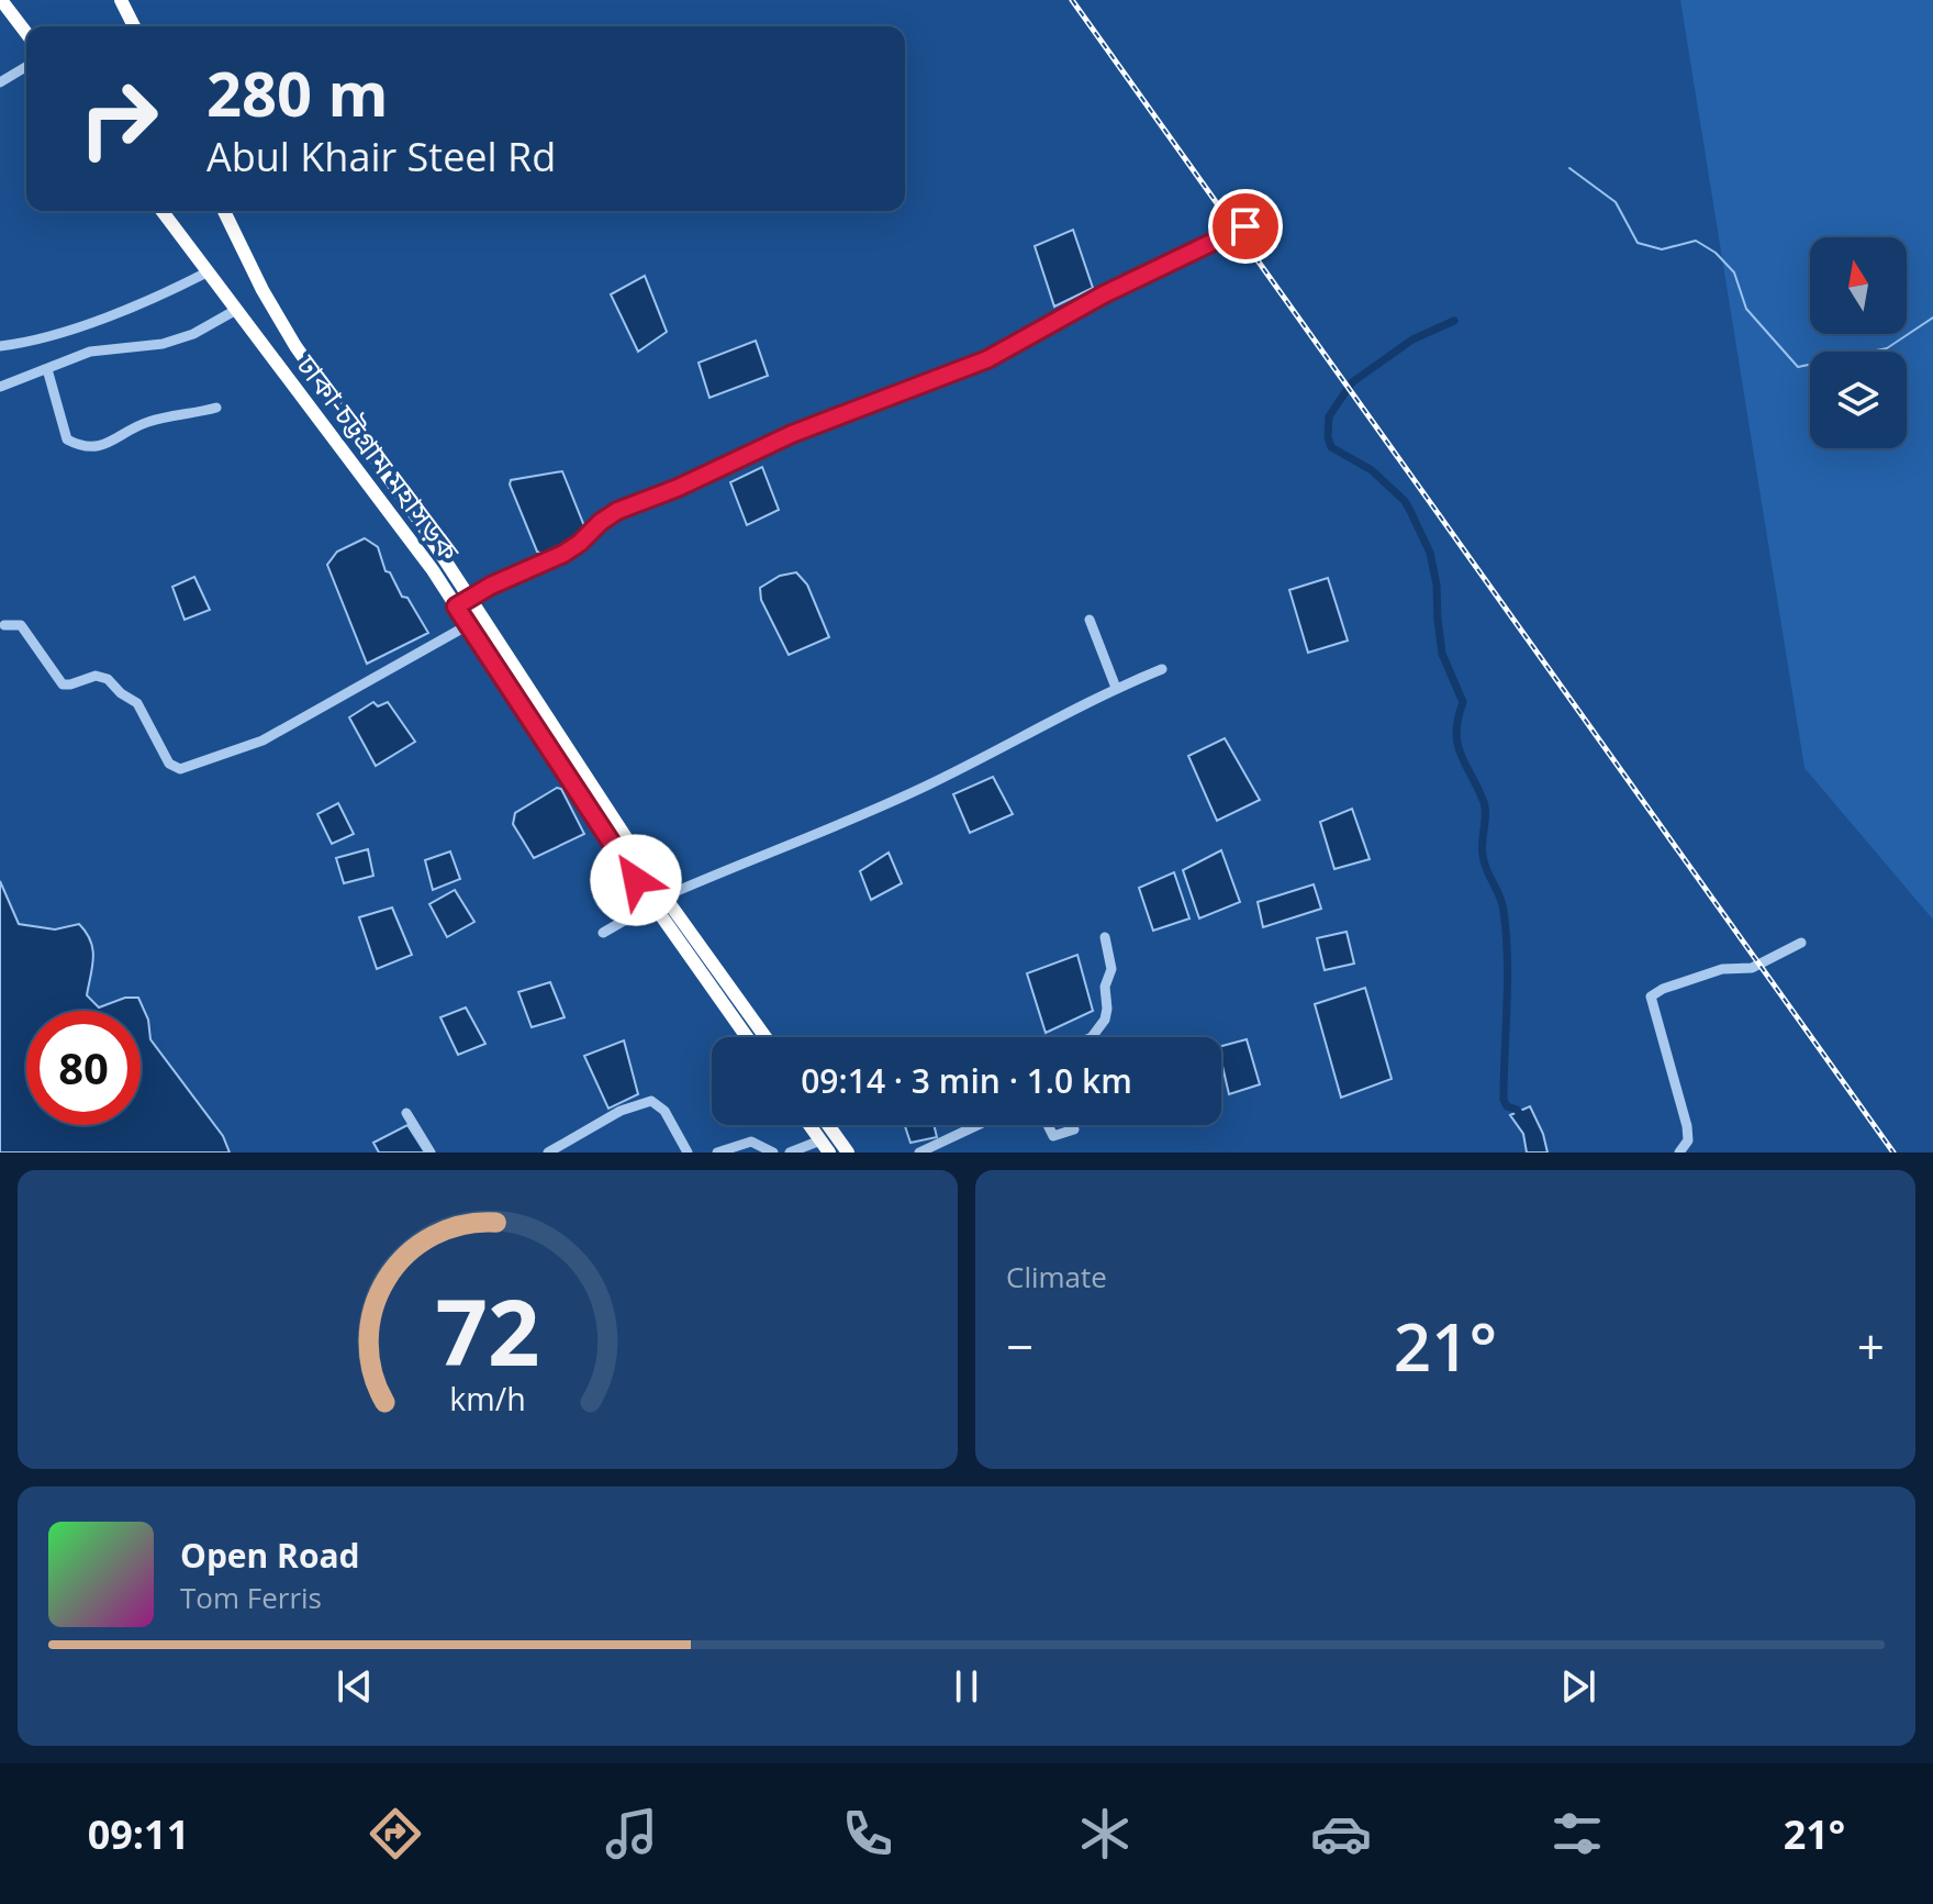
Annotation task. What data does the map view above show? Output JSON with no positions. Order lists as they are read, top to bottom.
{
  "streets": {
    "highway": ["ঢাকা-চট্টগ্রাম মহাসড়ক"]
  },
  "north": "top",
  "page": {
    "turn": ["280 m", "Abul Khair Steel Rd"],
    "limit": "80",
    "trip": "09:14 · 3 min · 1.0 km",
    "tile": "Climate",
    "heat": ["−", "21°", "+"],
    "song": ["Open Road", "Tom Ferris"],
    "tabs": ["09:11", "21°"],
    "gauge": ["72", "km/h"]
  }
}
